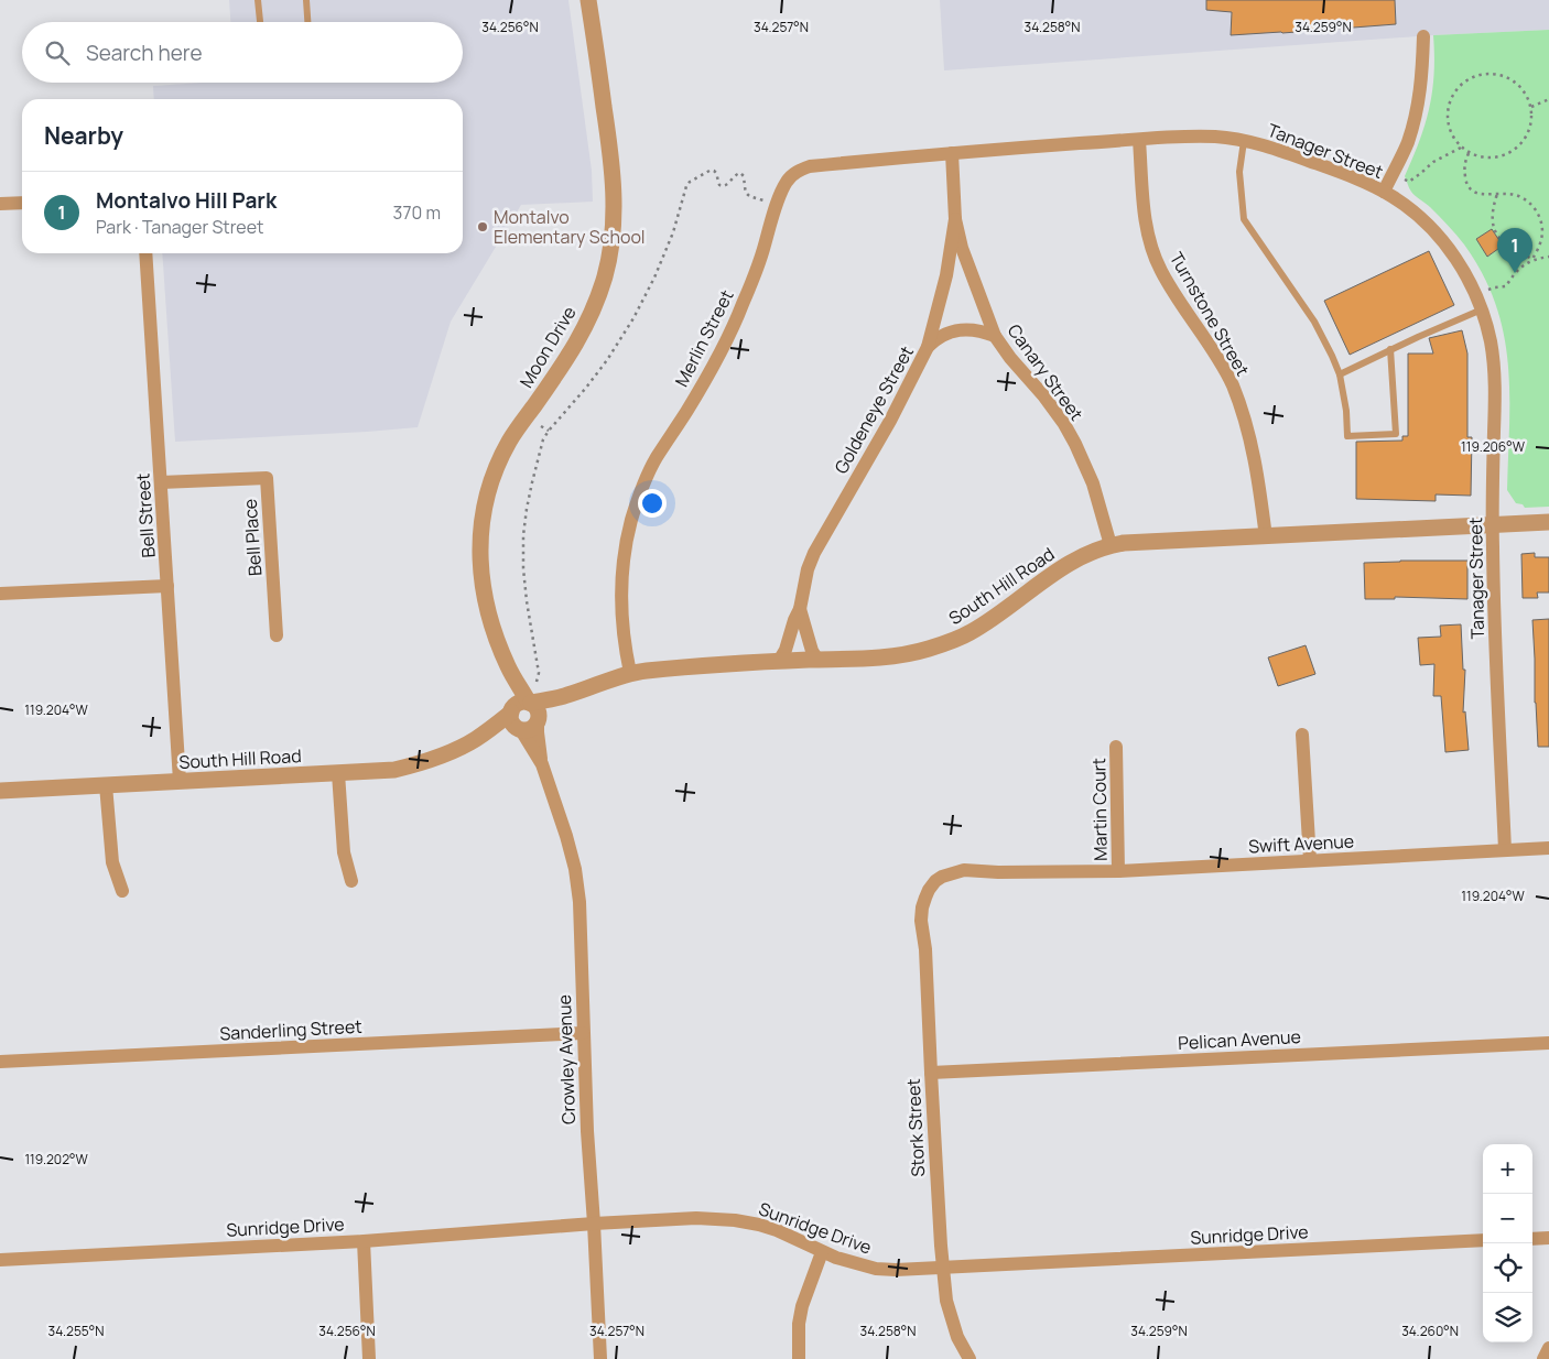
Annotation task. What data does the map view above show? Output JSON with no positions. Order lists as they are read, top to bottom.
{
  "streets": {
    "street": [
      "Tanager Street",
      "Turnstone Street",
      "Merlin Street",
      "Moon Drive",
      "Canary Street",
      "Goldeneye Street",
      "Bell Street",
      "Bell Place",
      "South Hill Road",
      "Martin Court",
      "Swift Avenue",
      "Sanderling Street",
      "Pelican Avenue",
      "Crowley Avenue",
      "Stork Street",
      "Sunridge Drive"
    ]
  },
  "crossings": [
    ["Tanager Street", "Turnstone Street"],
    ["Tanager Street", "Merlin Street"],
    ["Tanager Street", "Canary Street"],
    ["Tanager Street", "South Hill Road"],
    ["Tanager Street", "Swift Avenue"],
    ["Turnstone Street", "South Hill Road"],
    ["Merlin Street", "Canary Street"],
    ["Merlin Street", "South Hill Road"],
    ["Moon Drive", "South Hill Road"],
    ["Moon Drive", "Crowley Avenue"],
    ["Canary Street", "Goldeneye Street"],
    ["Canary Street", "South Hill Road"],
    ["Goldeneye Street", "South Hill Road"],
    ["Bell Street", "Bell Place"],
    ["Bell Street", "South Hill Road"],
    ["South Hill Road", "Crowley Avenue"],
    ["Martin Court", "Swift Avenue"],
    ["Swift Avenue", "Stork Street"],
    ["Sanderling Street", "Crowley Avenue"],
    ["Pelican Avenue", "Stork Street"],
    ["Crowley Avenue", "Sunridge Drive"],
    ["Stork Street", "Sunridge Drive"]
  ],
  "places": ["Montalvo Elementary School"],
  "page": {
    "search": "Search here",
    "heading": "Nearby",
    "list": [
      {
        "mark": "1",
        "name": "Montalvo Hill Park",
        "note": "Park · Tanager Street",
        "value": "370 m"
      }
    ],
    "pins": "1",
    "map_buttons": ["+", "−"]
  },
  "coordinates": [
    "34.256°N",
    "34.257°N",
    "34.258°N",
    "34.259°N",
    "119.206°W",
    "119.204°W",
    "119.202°W",
    "34.255°N",
    "34.260°N"
  ]
}
